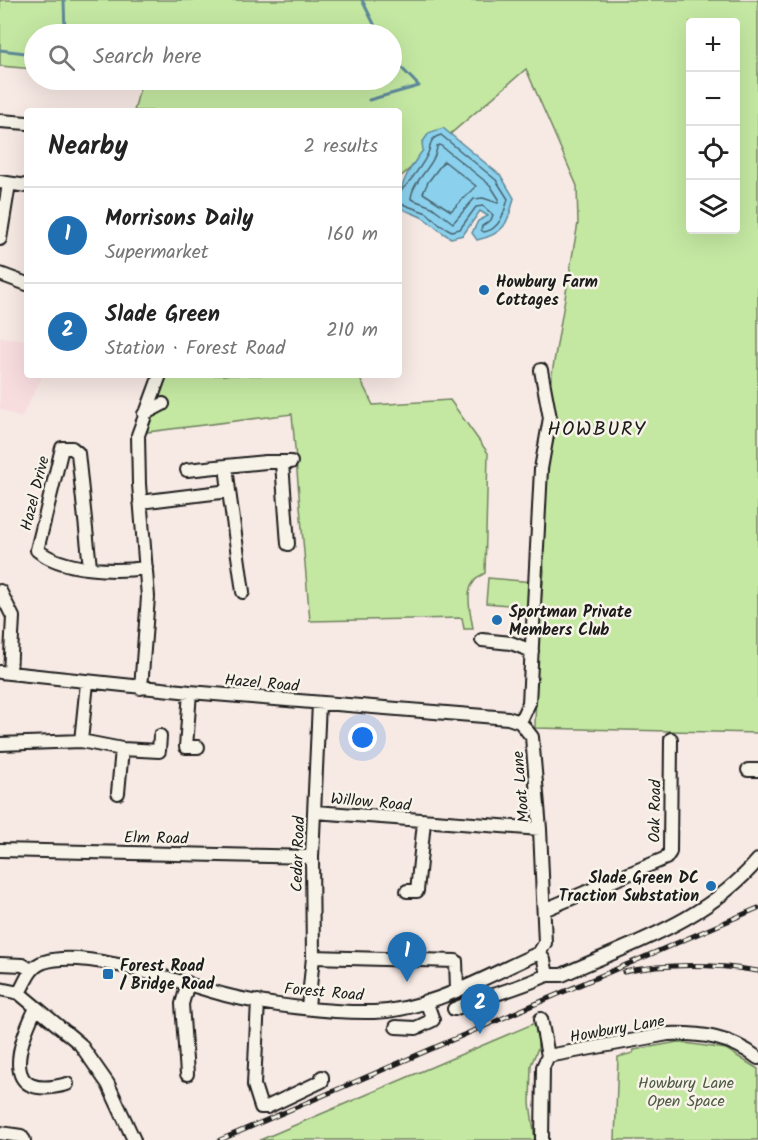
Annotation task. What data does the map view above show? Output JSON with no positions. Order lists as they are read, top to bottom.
{
  "streets": {
    "street": [
      "Hazel Drive",
      "Hazel Road",
      "Moat Lane",
      "Willow Road",
      "Oak Road",
      "Elm Road",
      "Cedar Road",
      "Forest Road",
      "Howbury Lane"
    ]
  },
  "crossings": [
    ["Hazel Road", "Moat Lane"],
    ["Hazel Road", "Cedar Road"],
    ["Moat Lane", "Willow Road"],
    ["Moat Lane", "Oak Road"],
    ["Moat Lane", "Forest Road"],
    ["Willow Road", "Cedar Road"],
    ["Elm Road", "Cedar Road"],
    ["Cedar Road", "Forest Road"]
  ],
  "districts": ["HOWBURY"],
  "parks": ["Howbury Lane Open Space"],
  "places": {
    "other": ["Howbury Farm Cottages", "Sportman Private Members Club", "Slade Green DC Traction Substation"],
    "transit": ["Forest Road / Bridge Road"]
  },
  "page": {
    "map_buttons": ["+", "−"],
    "search": "Search here",
    "heading": ["Nearby", "2 results"],
    "list": [
      {
        "mark": "1",
        "name": "Morrisons Daily",
        "note": "Supermarket",
        "value": "160 m"
      },
      {
        "mark": "2",
        "name": "Slade Green",
        "note": "Station · Forest Road",
        "value": "210 m"
      }
    ],
    "pins": ["1", "2"]
  }
}
